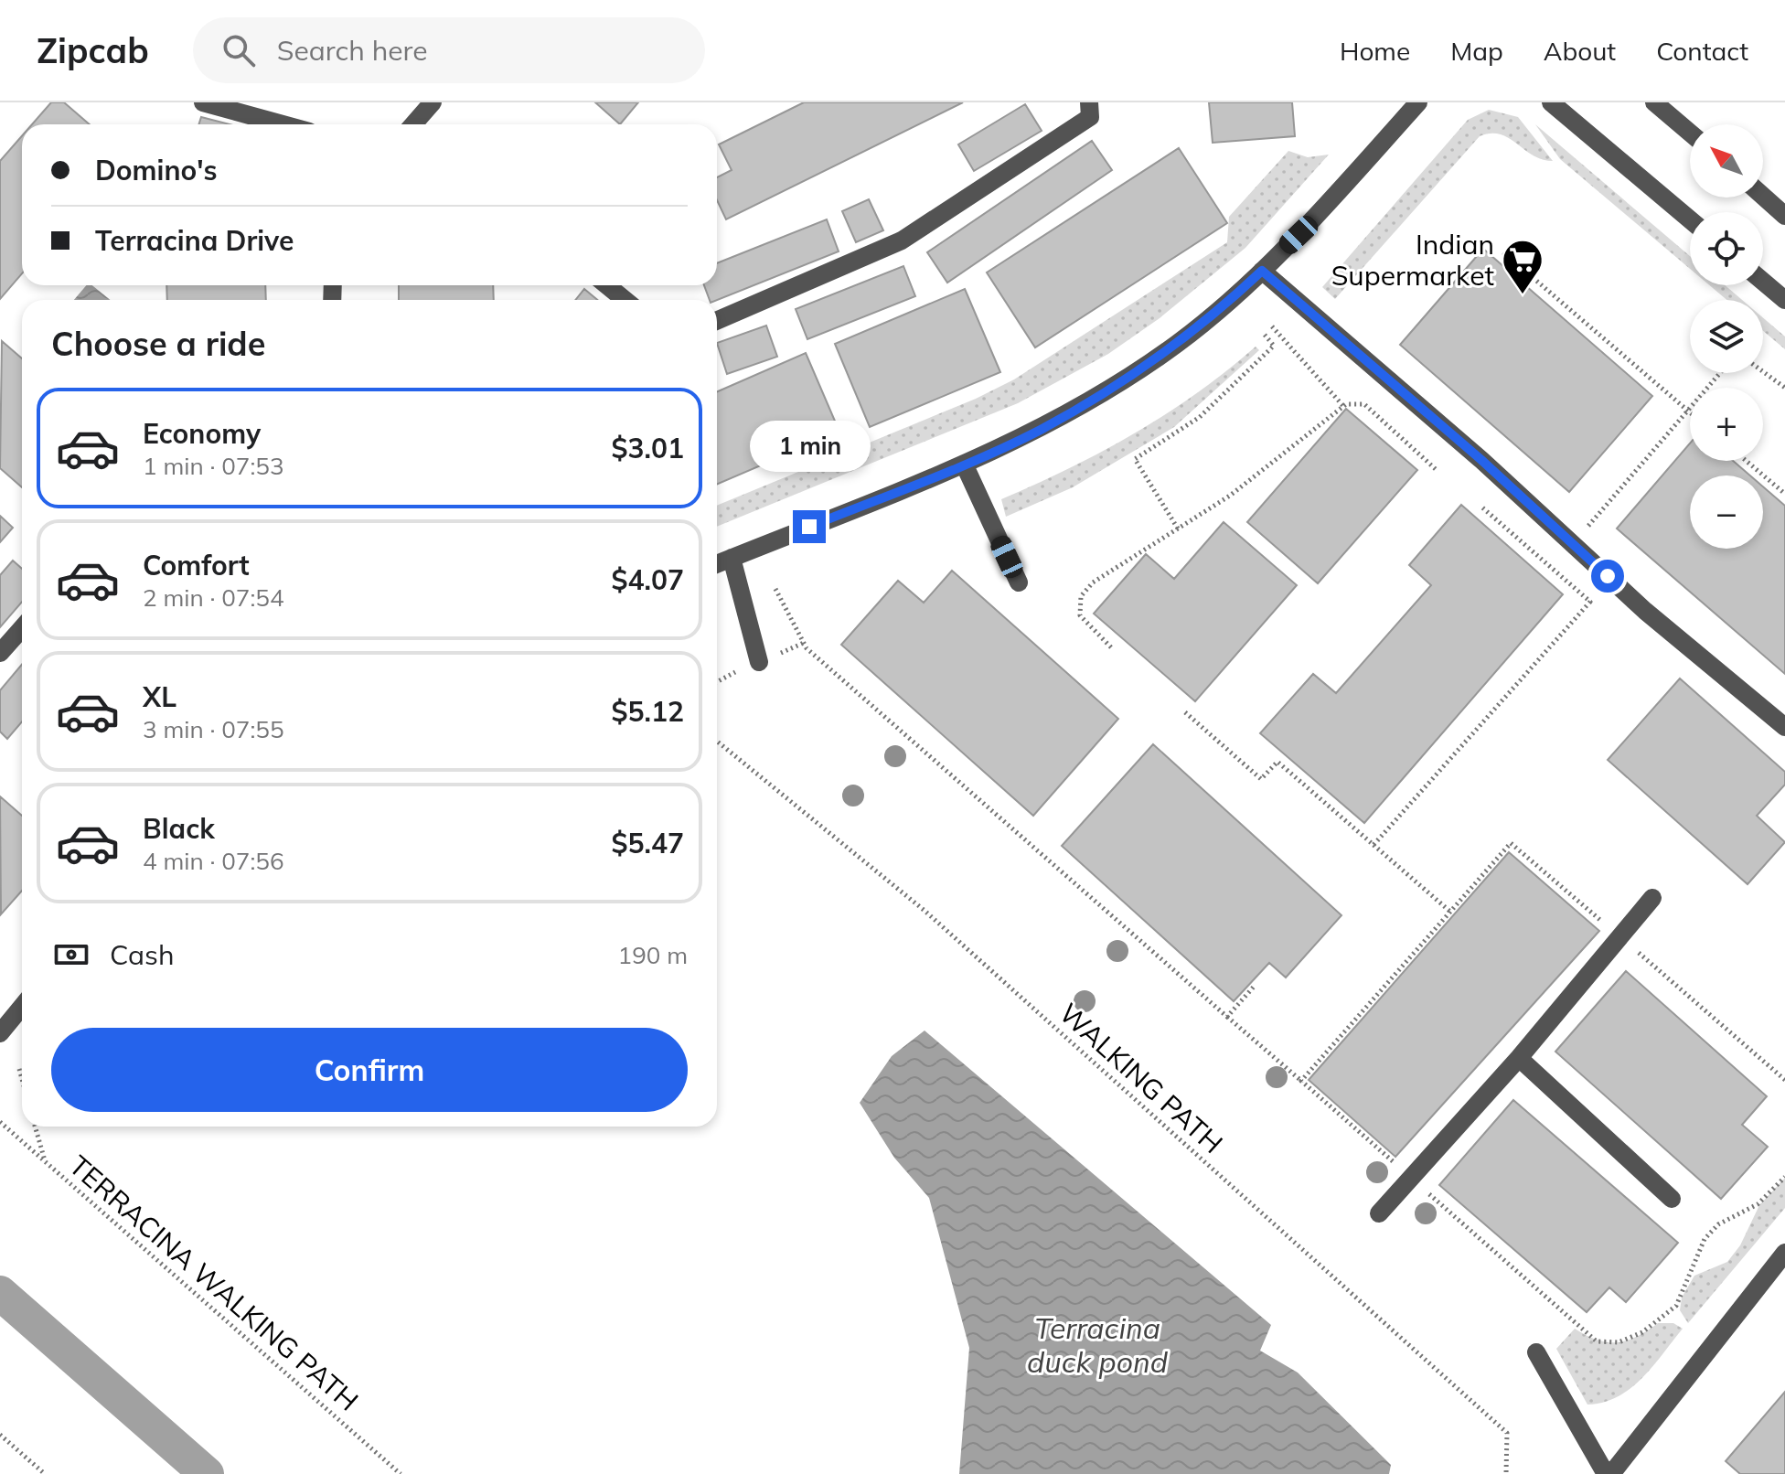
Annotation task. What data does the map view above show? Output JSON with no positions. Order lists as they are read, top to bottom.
{
  "streets": {
    "path": ["WALKING PATH", "TERRACINA WALKING PATH"]
  },
  "water": ["Terracina duck pond"],
  "places": {
    "supermarket": ["Indian Supermarket"]
  },
  "north": "top left",
  "page": {
    "header": "Zipcab",
    "search": "Search here",
    "nav": [
      "Home",
      "Map",
      "About",
      "Contact"
    ],
    "map_buttons": ["+", "−"],
    "banner": ["Domino's", "Terracina Drive"],
    "heading": "Choose a ride",
    "list": [
      {
        "name": "Economy",
        "note": "1 min · 07:53",
        "value": "$3.01"
      },
      {
        "name": "Comfort",
        "note": "2 min · 07:54",
        "value": "$4.07"
      },
      {
        "name": "XL",
        "note": "3 min · 07:55",
        "value": "$5.12"
      },
      {
        "name": "Black",
        "note": "4 min · 07:56",
        "value": "$5.47"
      }
    ],
    "bubble": "1 min",
    "pay": ["Cash", "190 m"],
    "buttons": "Confirm"
  }
}
